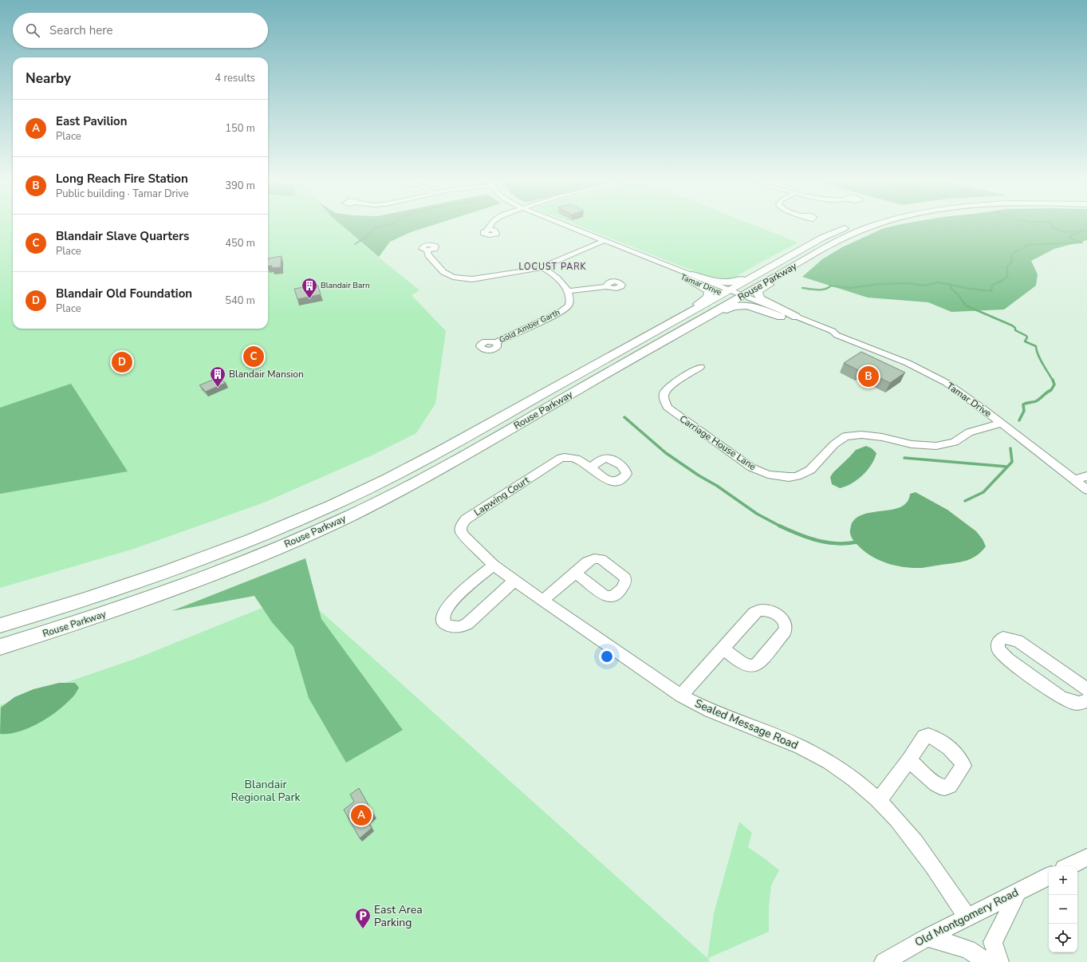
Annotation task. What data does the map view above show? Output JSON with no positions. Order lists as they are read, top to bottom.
{
  "streets": {
    "main road": ["Rouse Parkway"],
    "street": [
      "Tamar Drive",
      "Gold Amber Garth",
      "Carriage House Lane",
      "Lapwing Court",
      "Sealed Message Road",
      "Old Montgomery Road"
    ]
  },
  "crossings": [
    ["Rouse Parkway", "Tamar Drive"],
    ["Tamar Drive", "Carriage House Lane"],
    ["Lapwing Court", "Sealed Message Road"],
    ["Sealed Message Road", "Old Montgomery Road"]
  ],
  "districts": ["LOCUST PARK"],
  "parks": ["Blandair Regional Park"],
  "places": {
    "building": ["Blandair Barn", "Blandair Mansion"],
    "parking": ["East Area Parking"]
  },
  "page": {
    "search": "Search here",
    "heading": ["Nearby", "4 results"],
    "list": [
      {
        "mark": "A",
        "name": "East Pavilion",
        "note": "Place",
        "value": "150 m"
      },
      {
        "mark": "B",
        "name": "Long Reach Fire Station",
        "note": "Public building · Tamar Drive",
        "value": "390 m"
      },
      {
        "mark": "C",
        "name": "Blandair Slave Quarters",
        "note": "Place",
        "value": "450 m"
      },
      {
        "mark": "D",
        "name": "Blandair Old Foundation",
        "note": "Place",
        "value": "540 m"
      }
    ],
    "pins": [
      "C",
      "D",
      "B",
      "A"
    ],
    "map_buttons": ["+", "−"]
  }
}
